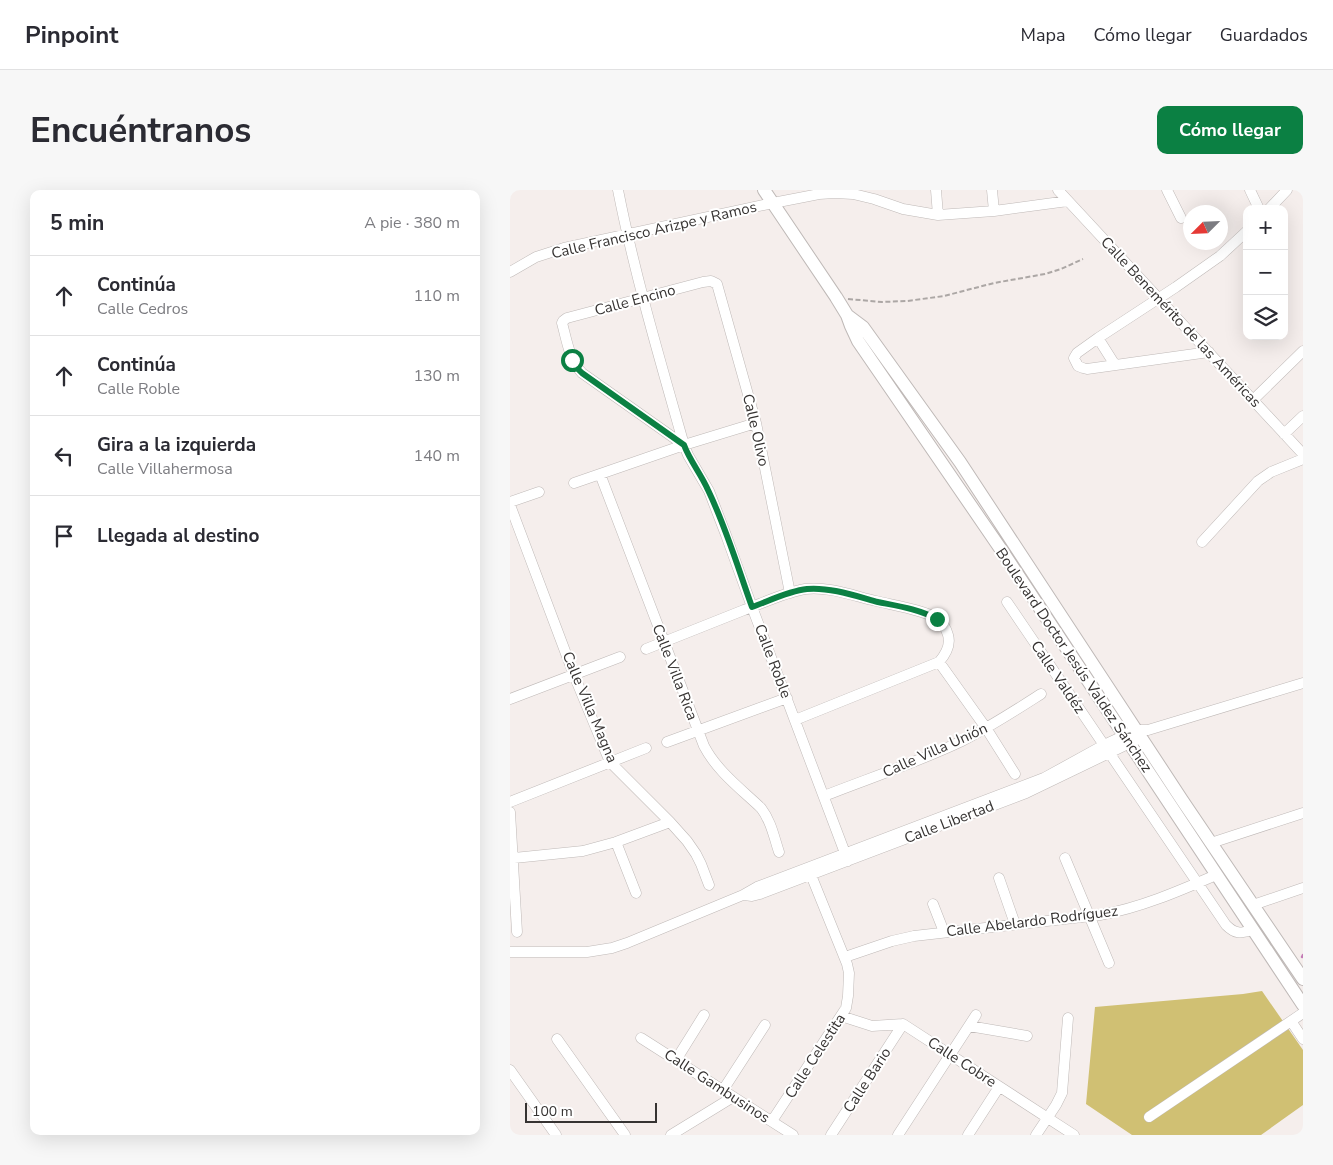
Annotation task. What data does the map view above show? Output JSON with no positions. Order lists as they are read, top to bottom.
{
  "streets": {
    "main road": ["Boulevard Doctor Jesús Valdez Sánchez"],
    "street": [
      "Calle Francisco Arizpe y Ramos",
      "Calle Encino",
      "Calle Benemérito de las Américas",
      "Calle Olivo",
      "Calle Roble",
      "Calle Villa Rica",
      "Calle Valdéz",
      "Calle Villa Magna",
      "Calle Villa Unión",
      "Calle Libertad",
      "Calle Abelardo Rodríguez",
      "Calle Celestita",
      "Calle Cobre",
      "Calle Bario",
      "Calle Gambusinos"
    ]
  },
  "crossings": [
    ["Calle Francisco Arizpe y Ramos", "Calle Benemérito de las Américas"],
    ["Calle Francisco Arizpe y Ramos", "Boulevard Doctor Jesús Valdez Sánchez"],
    ["Calle Francisco Arizpe y Ramos", "Calle Roble"],
    ["Calle Encino", "Calle Olivo"],
    ["Calle Encino", "Calle Roble"],
    ["Boulevard Doctor Jesús Valdez Sánchez", "Calle Valdéz"],
    ["Boulevard Doctor Jesús Valdez Sánchez", "Calle Libertad"],
    ["Boulevard Doctor Jesús Valdez Sánchez", "Calle Abelardo Rodríguez"],
    ["Calle Roble", "Calle Villa Unión"],
    ["Calle Roble", "Calle Libertad"],
    ["Calle Valdéz", "Calle Libertad"],
    ["Calle Valdéz", "Calle Abelardo Rodríguez"],
    ["Calle Libertad", "Calle Celestita"],
    ["Calle Abelardo Rodríguez", "Calle Celestita"],
    ["Calle Celestita", "Calle Gambusinos"],
    ["Calle Cobre", "Calle Bario"]
  ],
  "scale_bar": "100 m",
  "north": "bottom left",
  "page": {
    "header": "Pinpoint",
    "nav": ["Mapa", "Cómo llegar", "Guardados"],
    "buttons": "Cómo llegar",
    "title": "Encuéntranos",
    "heading": ["5 min", "A pie · 380 m"],
    "map_buttons": ["+", "−"],
    "list": [
      ["Continúa", "Calle Cedros", "110 m"],
      ["Continúa", "Calle Roble", "130 m"],
      ["Gira a la izquierda", "Calle Villahermosa", "140 m"],
      "Llegada al destino"
    ],
    "scale": "100 m"
  }
}
